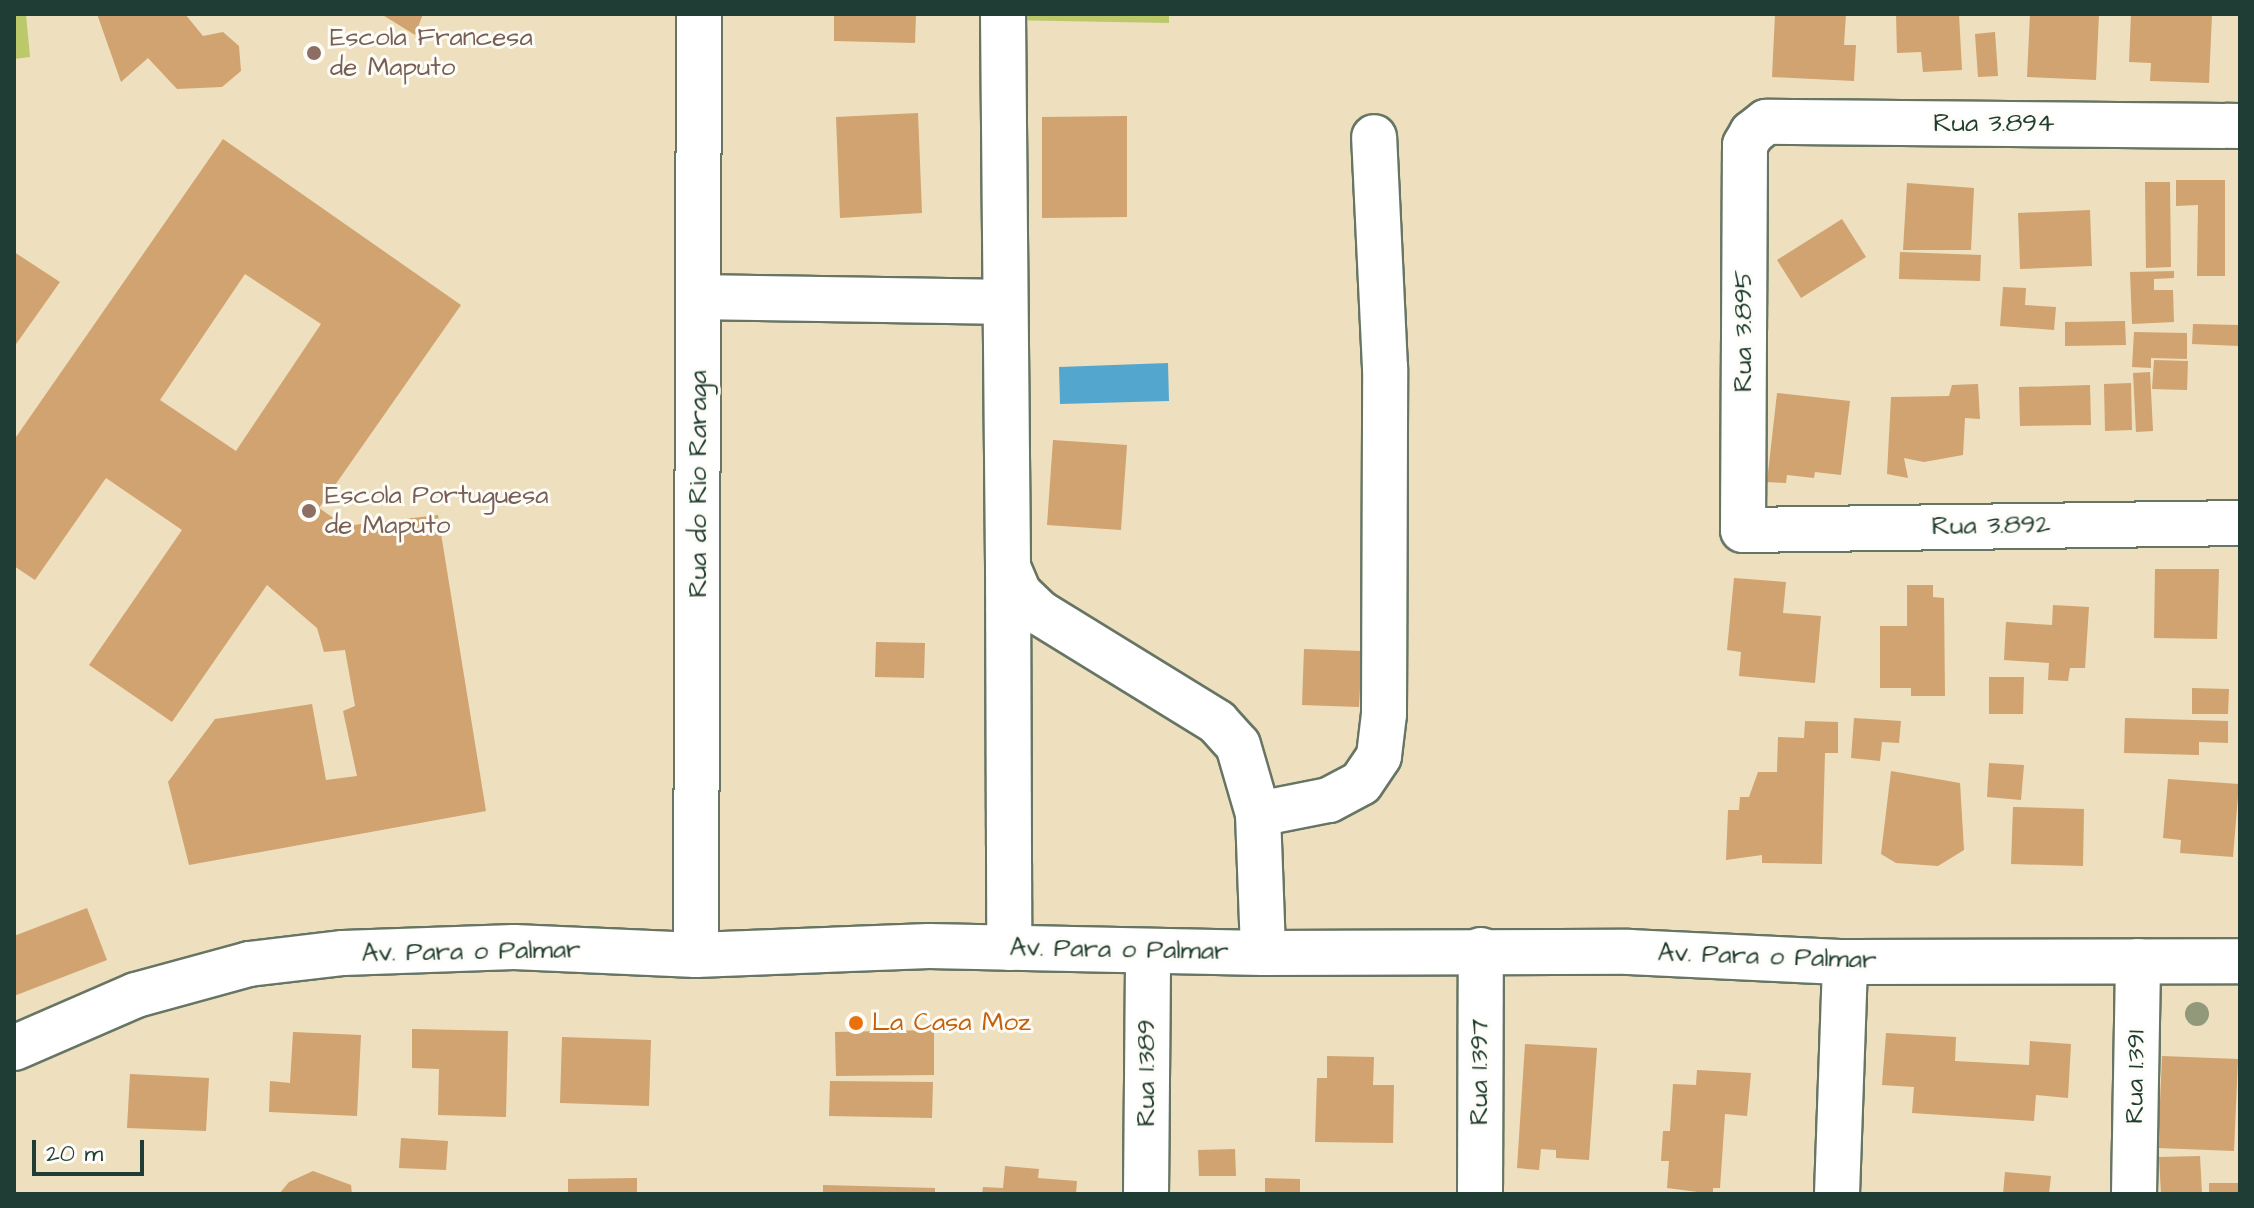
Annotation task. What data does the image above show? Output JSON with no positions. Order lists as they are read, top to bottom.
{
  "streets": {
    "street": [
      "Rua 3.894",
      "Rua 3.895",
      "Rua do Rio Raraga",
      "Rua 3.892",
      "Av. Para o Palmar",
      "Rua 1.397",
      "Rua 1.389",
      "Rua 1.391"
    ]
  },
  "crossings": [
    ["Rua 3.894", "Rua 3.895"],
    ["Rua 3.895", "Rua 3.892"],
    ["Rua do Rio Raraga", "Av. Para o Palmar"],
    ["Av. Para o Palmar", "Rua 1.397"],
    ["Av. Para o Palmar", "Rua 1.389"],
    ["Av. Para o Palmar", "Rua 1.391"]
  ],
  "places": ["Escola Francesa de Maputo", "Escola Portuguesa de Maputo", "La Casa Moz"],
  "scale_bar": "20 m"
}
